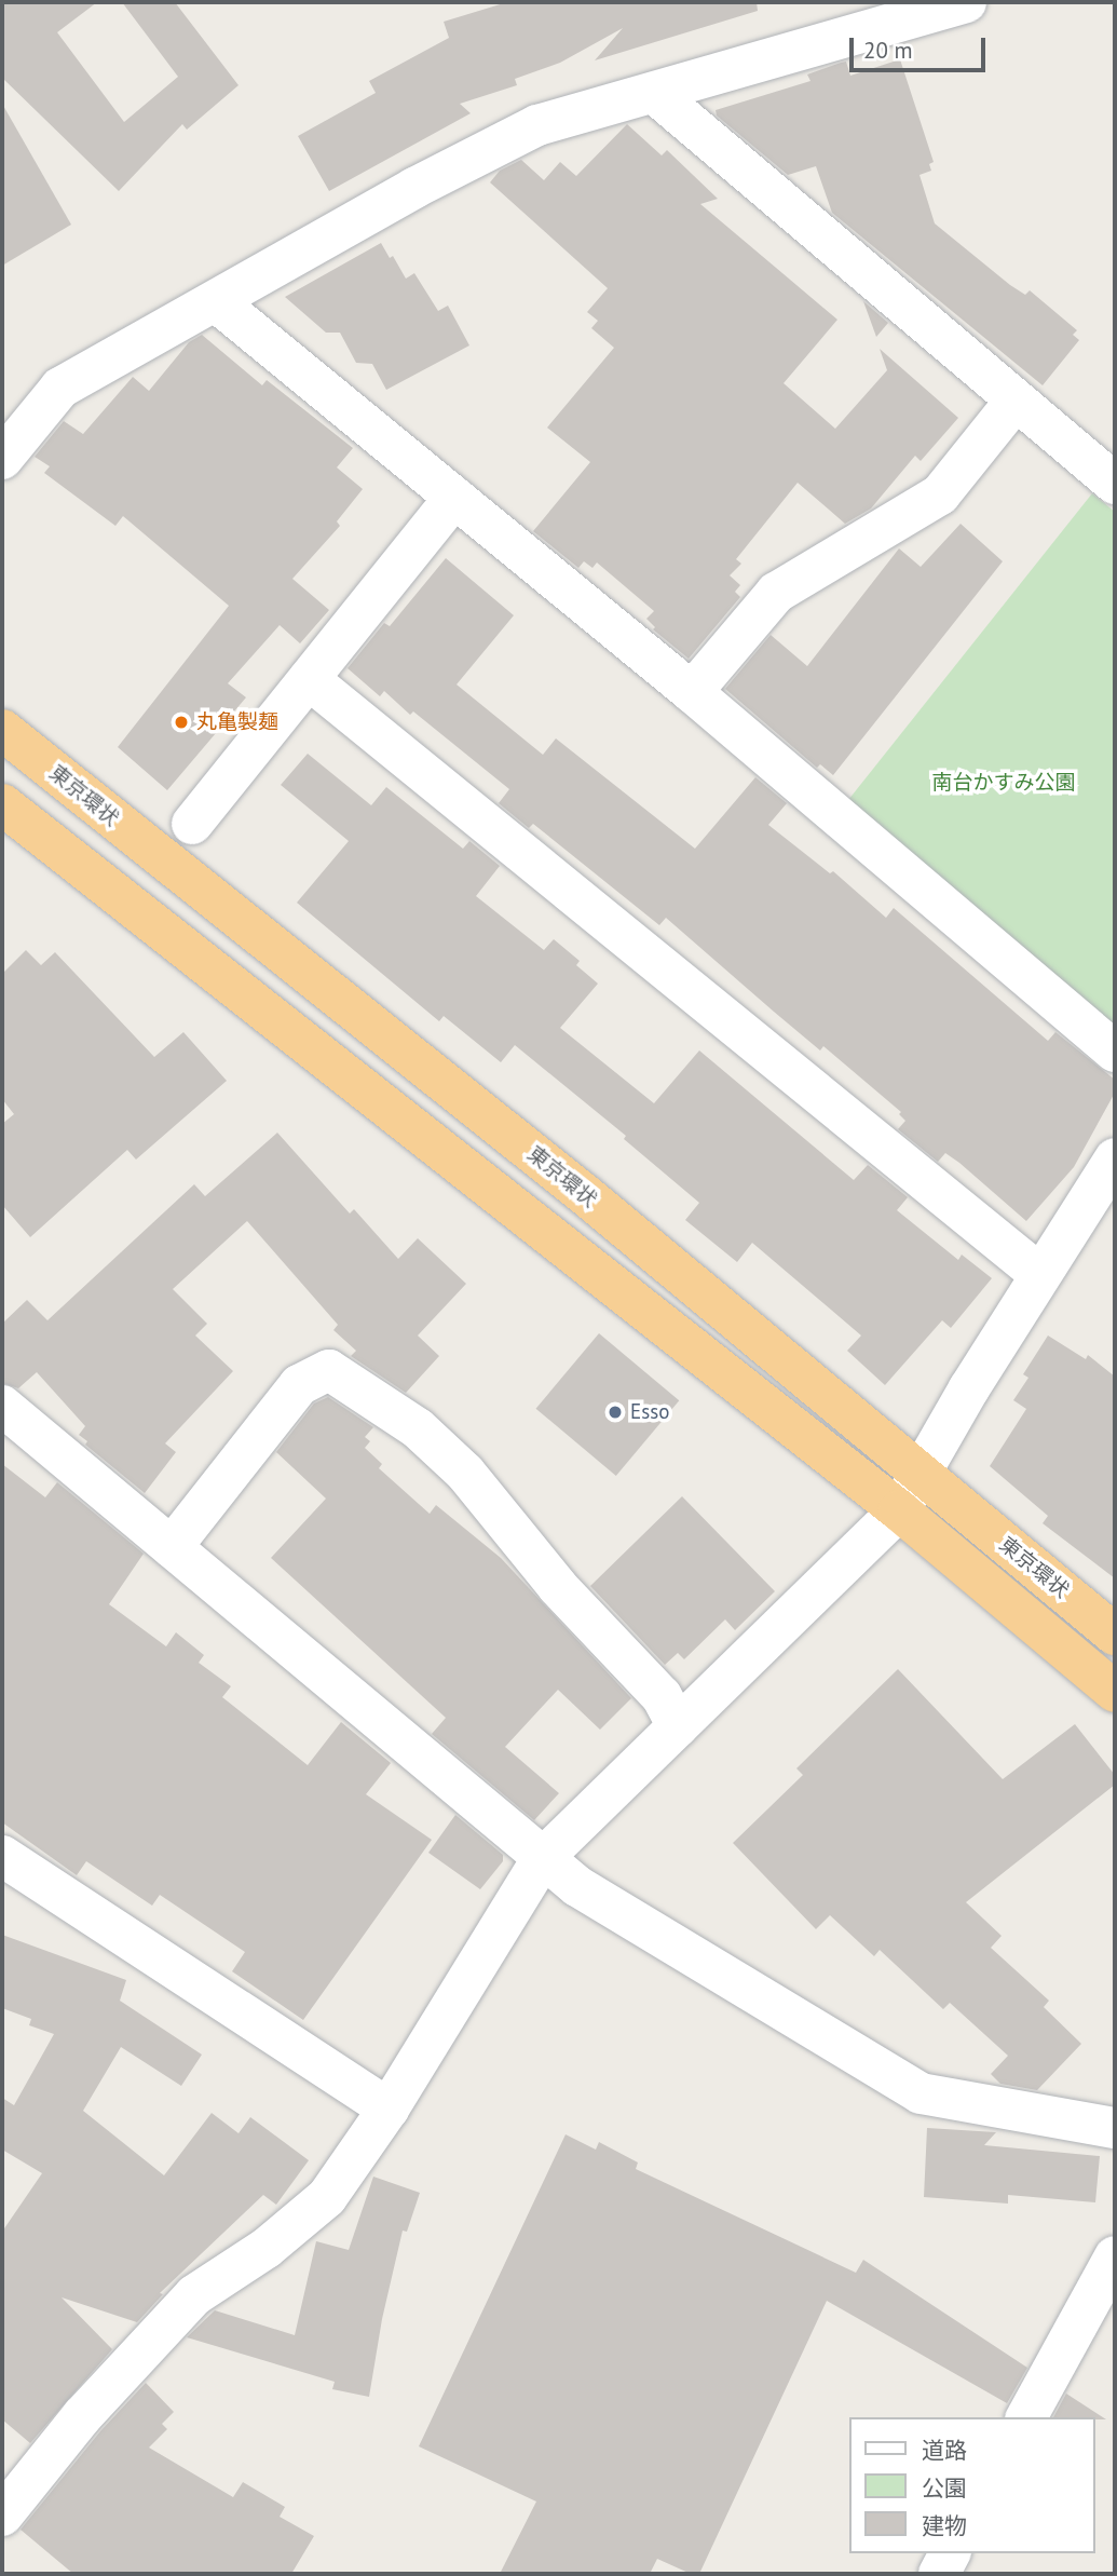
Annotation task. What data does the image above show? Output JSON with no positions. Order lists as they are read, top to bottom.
{
  "streets": {
    "highway": ["東京環状"]
  },
  "parks": ["南台かすみ公園"],
  "places": ["丸亀製麺", "Esso"],
  "legend": ["道路", "公園", "建物"],
  "scale_bar": "20 m"
}
